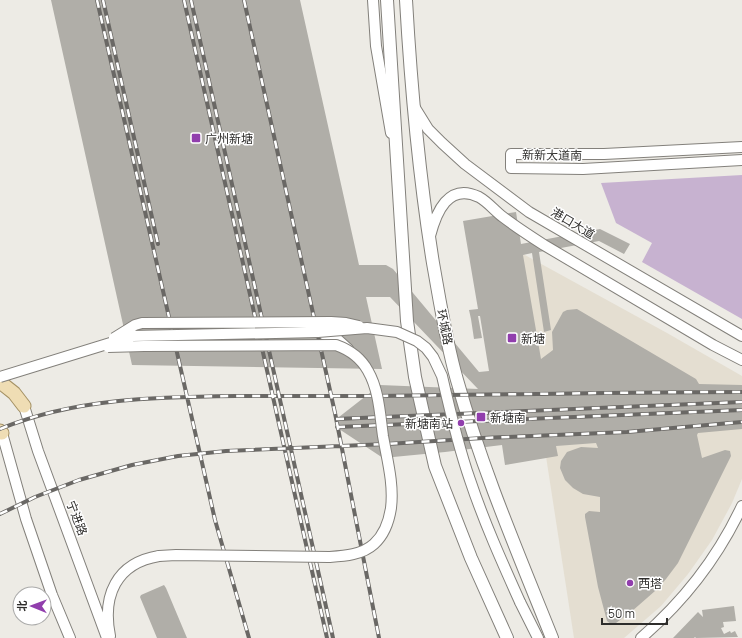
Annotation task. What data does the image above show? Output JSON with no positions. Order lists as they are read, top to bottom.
{
  "streets": {
    "main road": ["环城路"],
    "street": ["新新大道南", "港口大道", "宁进路"]
  },
  "crossings": [
    ["港口大道", "环城路"]
  ],
  "places": {
    "transit": ["广州新塘", "新塘", "新塘南"],
    "other": ["新塘南站", "西塔"]
  },
  "scale_bar": "50 m",
  "north": "left"
}
